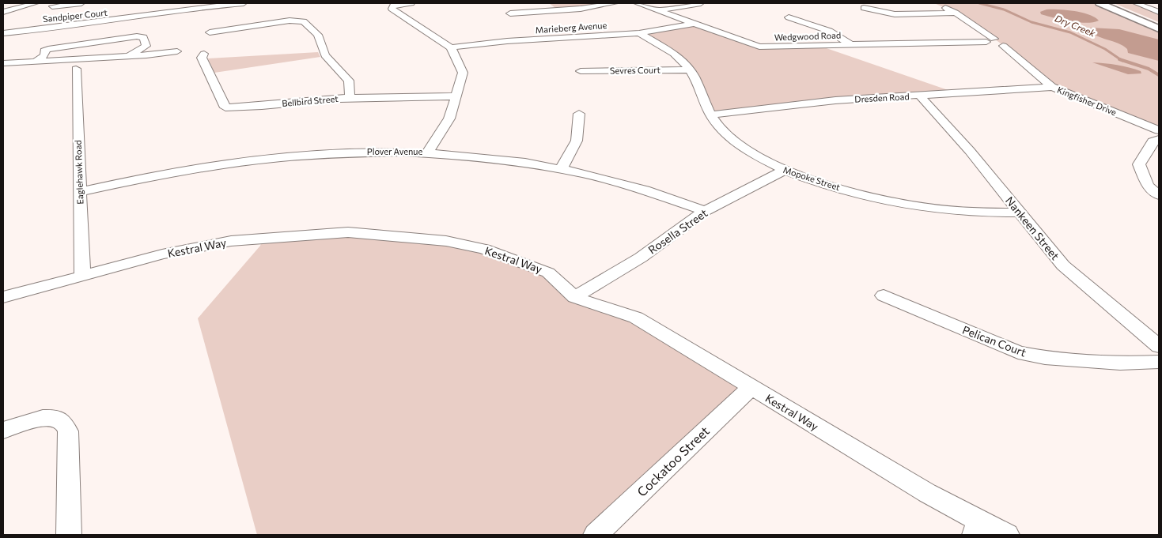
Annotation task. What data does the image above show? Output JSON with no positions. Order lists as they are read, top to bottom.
{
  "streets": {
    "street": [
      "Sandpiper Court",
      "Marieberg Avenue",
      "Wedgwood Road",
      "Sevres Court",
      "Dresden Road",
      "Bellbird Street",
      "Kingfisher Drive",
      "Plover Avenue",
      "Eaglehawk Road",
      "Mopoke Street",
      "Nankeen Street",
      "Rosella Street",
      "Kestral Way",
      "Pelican Court",
      "Cockatoo Street"
    ]
  },
  "crossings": [
    ["Marieberg Avenue", "Wedgwood Road"],
    ["Marieberg Avenue", "Mopoke Street"],
    ["Wedgwood Road", "Kingfisher Drive"],
    ["Sevres Court", "Mopoke Street"],
    ["Dresden Road", "Kingfisher Drive"],
    ["Dresden Road", "Mopoke Street"],
    ["Dresden Road", "Nankeen Street"],
    ["Plover Avenue", "Eaglehawk Road"],
    ["Plover Avenue", "Rosella Street"],
    ["Eaglehawk Road", "Kestral Way"],
    ["Mopoke Street", "Nankeen Street"],
    ["Mopoke Street", "Rosella Street"],
    ["Rosella Street", "Kestral Way"],
    ["Kestral Way", "Cockatoo Street"]
  ],
  "water": ["Dry Creek"]
}
